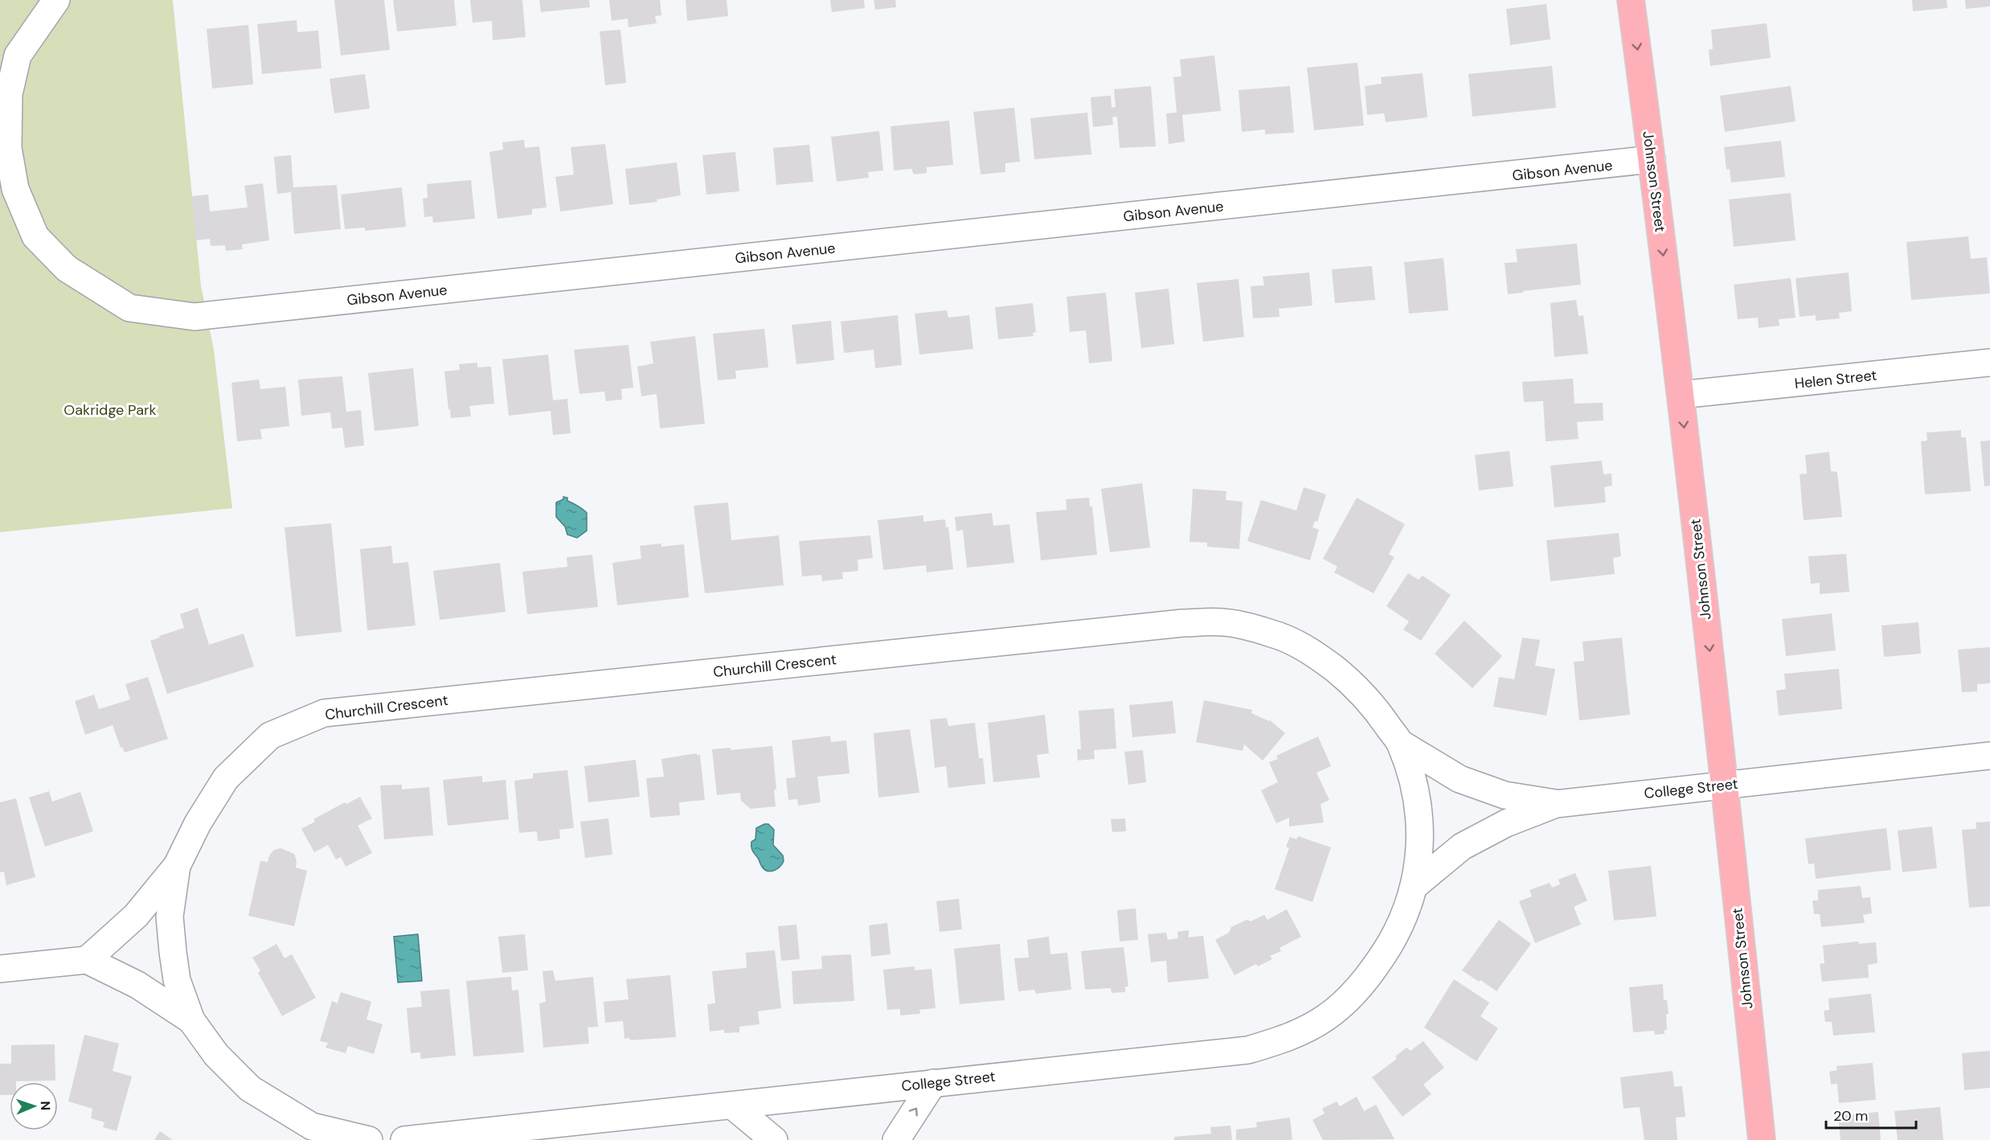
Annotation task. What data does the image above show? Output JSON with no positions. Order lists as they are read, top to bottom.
{
  "streets": {
    "main road": ["Johnson Street"],
    "street": [
      "Gibson Avenue",
      "Helen Street",
      "Churchill Crescent",
      "College Street"
    ]
  },
  "crossings": [
    ["Gibson Avenue", "Johnson Street"],
    ["Johnson Street", "Helen Street"],
    ["Johnson Street", "College Street"],
    ["Churchill Crescent", "College Street"]
  ],
  "one_way": ["Johnson Street"],
  "parks": ["Oakridge Park"],
  "scale_bar": "20 m",
  "north": "right"
}
